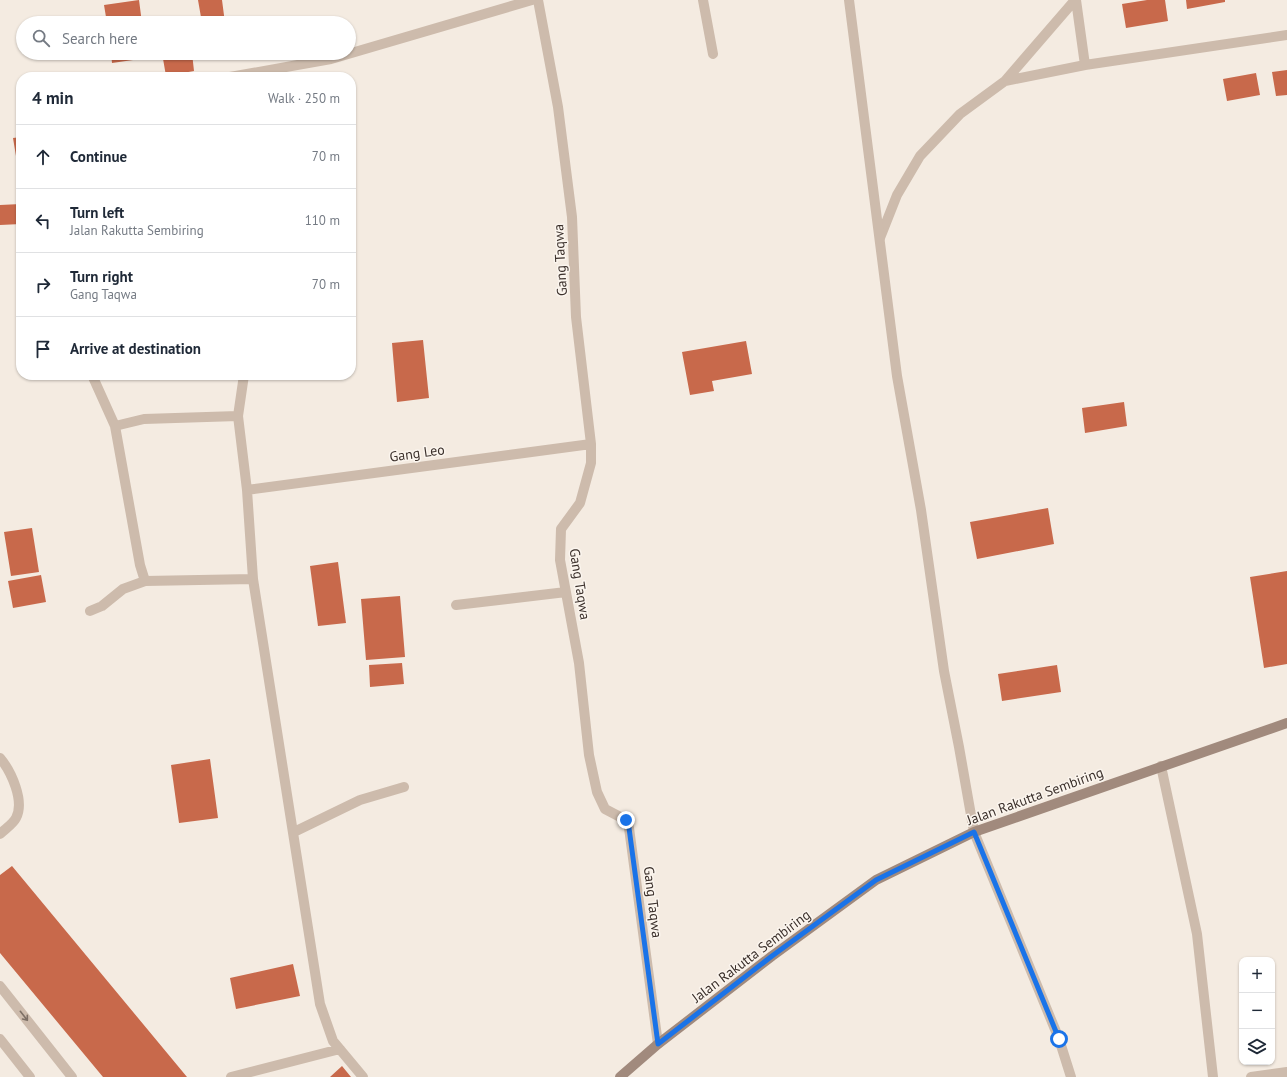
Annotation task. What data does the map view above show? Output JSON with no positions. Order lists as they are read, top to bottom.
{
  "streets": {
    "main road": ["Jalan Rakutta Sembiring"],
    "street": ["Gang Taqwa", "Gang Leo"]
  },
  "crossings": [
    ["Gang Taqwa", "Gang Leo"],
    ["Gang Taqwa", "Jalan Rakutta Sembiring"]
  ],
  "page": {
    "search": "Search here",
    "heading": ["4 min", "Walk · 250 m"],
    "list": [
      ["Continue", "70 m"],
      ["Turn left", "Jalan Rakutta Sembiring", "110 m"],
      ["Turn right", "Gang Taqwa", "70 m"],
      "Arrive at destination"
    ],
    "map_buttons": ["+", "−"]
  }
}
